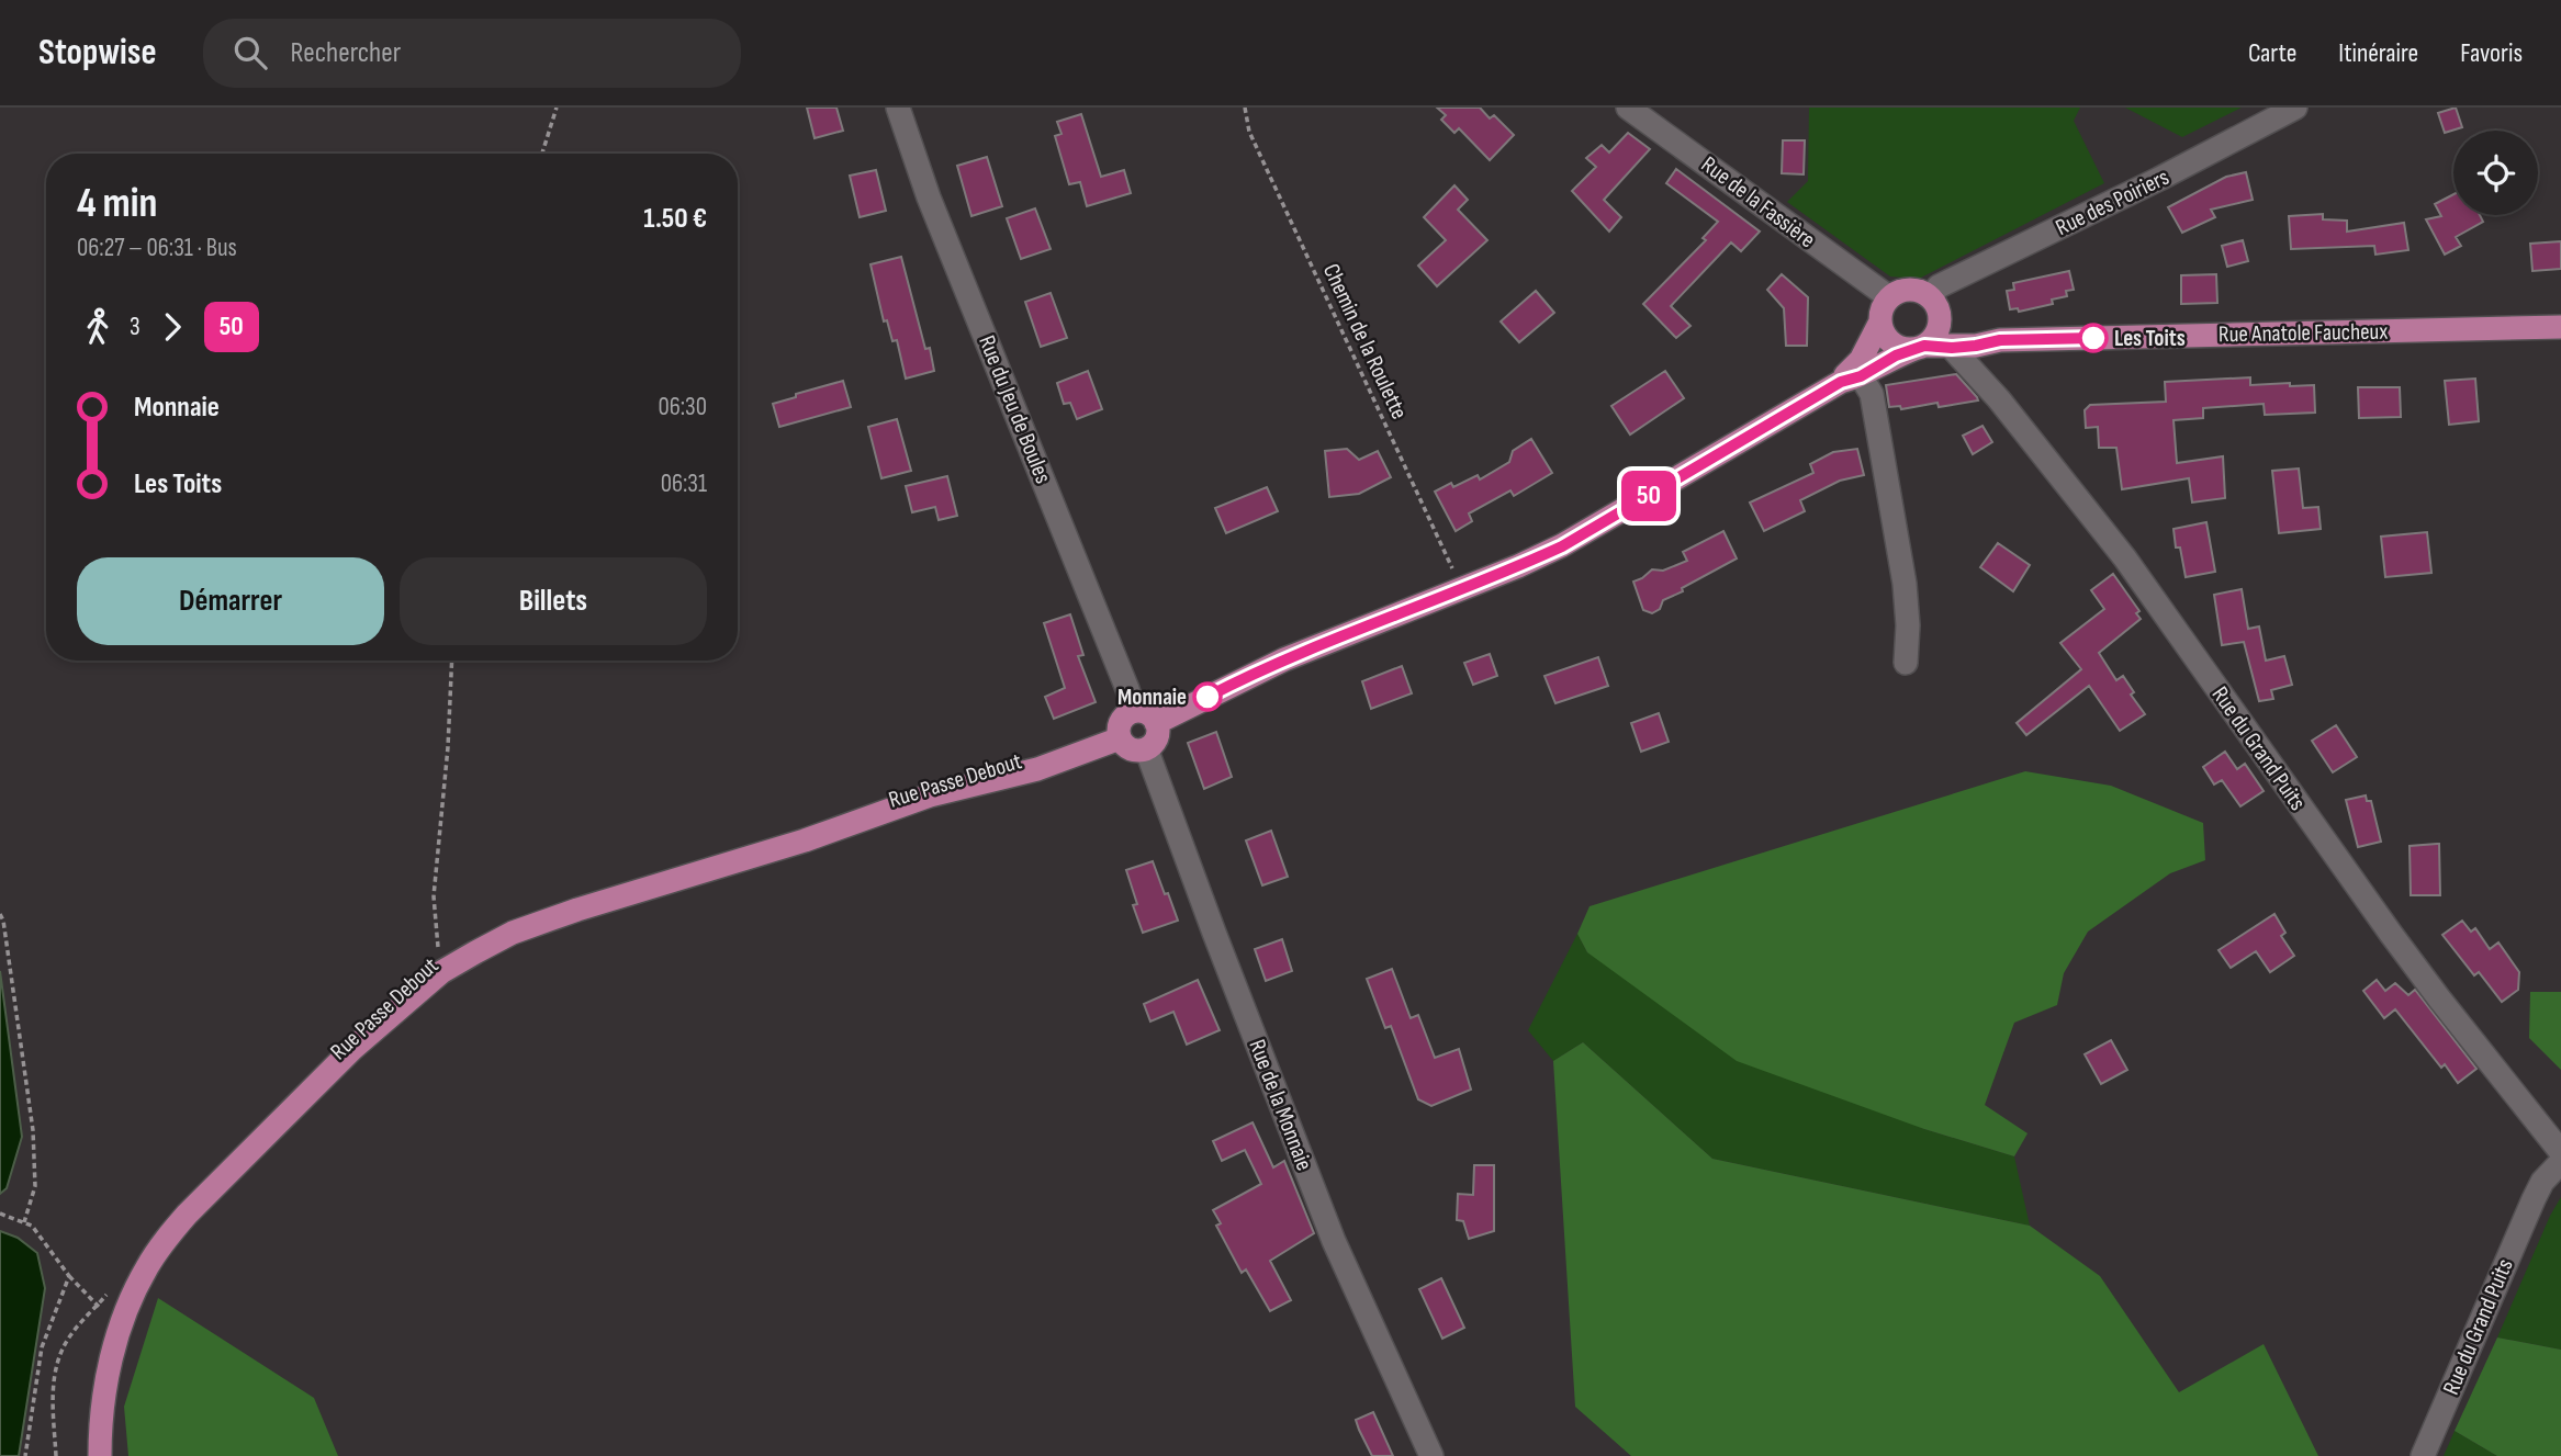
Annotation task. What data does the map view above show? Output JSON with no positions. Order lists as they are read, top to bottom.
{
  "streets": {
    "main road": ["Rue Anatole Faucheux", "Rue Passe Debout"],
    "street": [
      "Rue de la Fassière",
      "Rue des Poiriers",
      "Rue du Jeu de Boules",
      "Rue du Grand Puits",
      "Rue de la Monnaie"
    ],
    "path": ["Chemin de la Roulette"]
  },
  "crossings": [
    ["Rue de la Fassière", "Rue des Poiriers"],
    ["Rue de la Fassière", "Rue Anatole Faucheux"],
    ["Rue des Poiriers", "Rue Anatole Faucheux"],
    ["Rue Anatole Faucheux", "Rue du Grand Puits"],
    ["Rue du Jeu de Boules", "Rue Passe Debout"],
    ["Rue du Jeu de Boules", "Rue de la Monnaie"],
    ["Rue Passe Debout", "Rue de la Monnaie"]
  ],
  "places": ["Les Toits", "Monnaie"],
  "lines": ["bus line 50"],
  "page": {
    "header": "Stopwise",
    "search": "Rechercher",
    "nav": ["Carte", "Itinéraire", "Favoris"],
    "on_map": "50",
    "heading": ["4 min", "06:27 – 06:31 · Bus", "1.50 €"],
    "legs": ["3", "50"],
    "list": [
      {
        "name": "Monnaie",
        "value": "06:30"
      },
      {
        "name": "Les Toits",
        "value": "06:31"
      }
    ],
    "buttons": ["Démarrer", "Billets"]
  }
}
